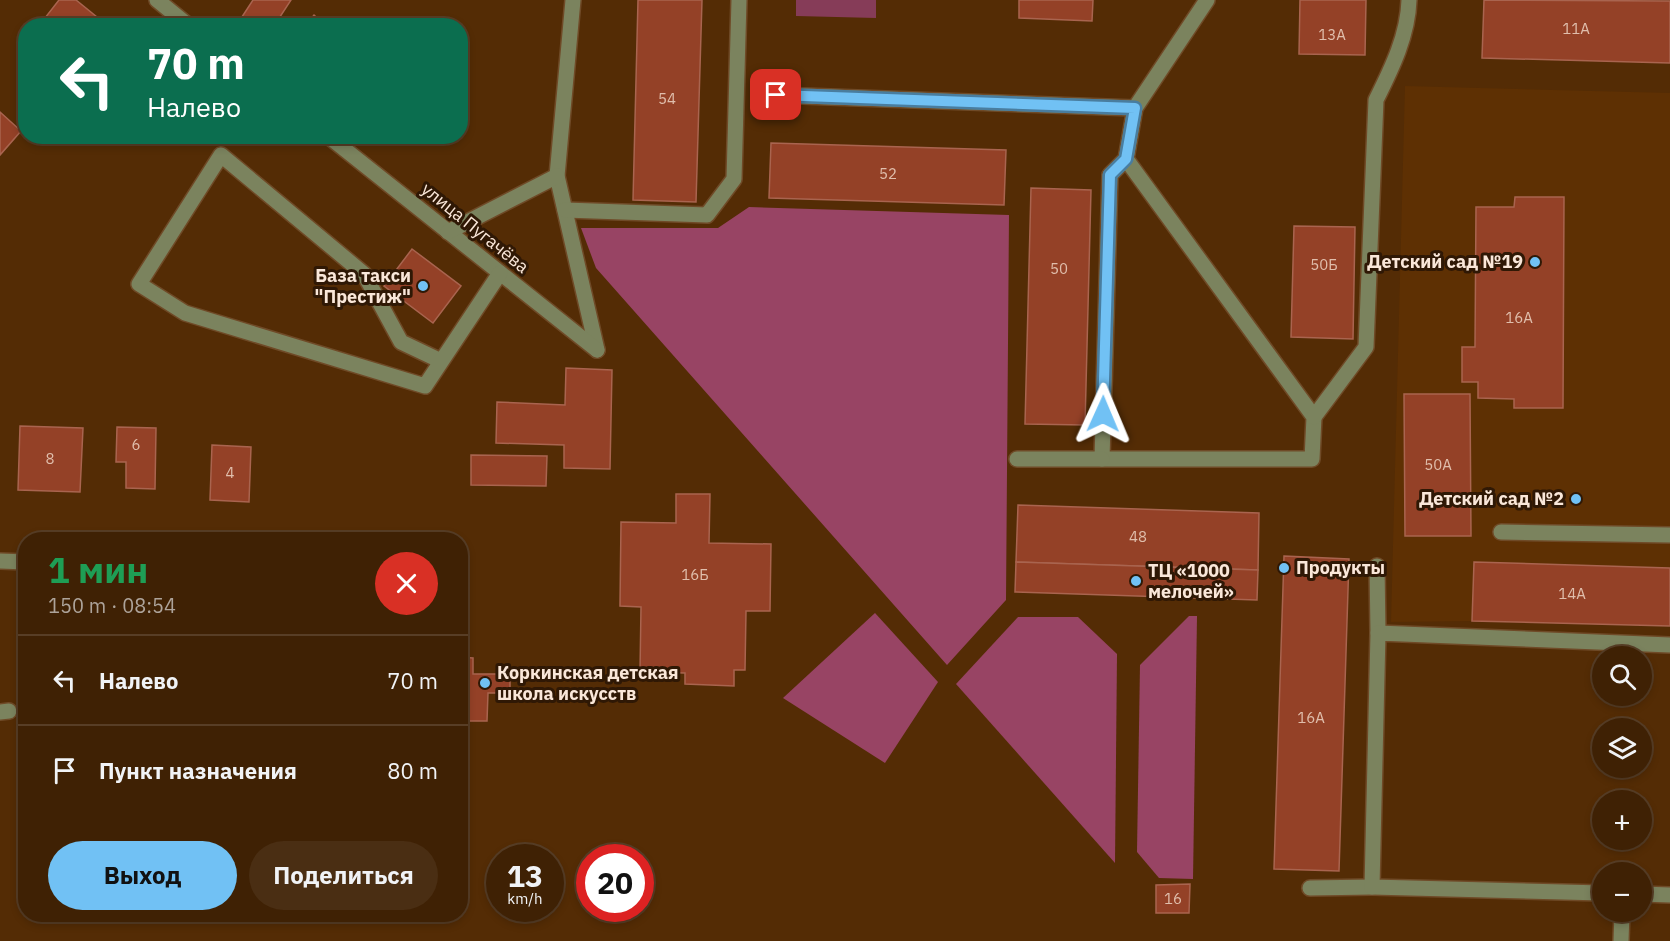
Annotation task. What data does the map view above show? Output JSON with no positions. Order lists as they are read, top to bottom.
{
  "streets": {
    "street": ["улица Пугачёва"]
  },
  "places": [
    "Детский сад №19",
    "База такси \"Престиж\"",
    "Детский сад №2",
    "Продукты",
    "ТЦ «1000 мелочей»",
    "Коркинская детская школа искусств"
  ],
  "house_numbers": [
    "11А",
    "13А",
    "54",
    "52",
    "50Б",
    "50",
    "16А",
    "6",
    "8",
    "50А",
    "4",
    "48",
    "16Б",
    "14А",
    "16А",
    "16"
  ],
  "page": {
    "turn": ["70 m", "Налево"],
    "heading": ["1 мин", "150 m · 08:54"],
    "list": [
      {
        "name": "Налево",
        "value": "70 m"
      },
      {
        "name": "Пункт назначения",
        "value": "80 m"
      }
    ],
    "map_buttons": ["+", "−"],
    "buttons": ["Выход", "Поделиться"],
    "speed": "13 km/h",
    "limit": "20"
  }
}
